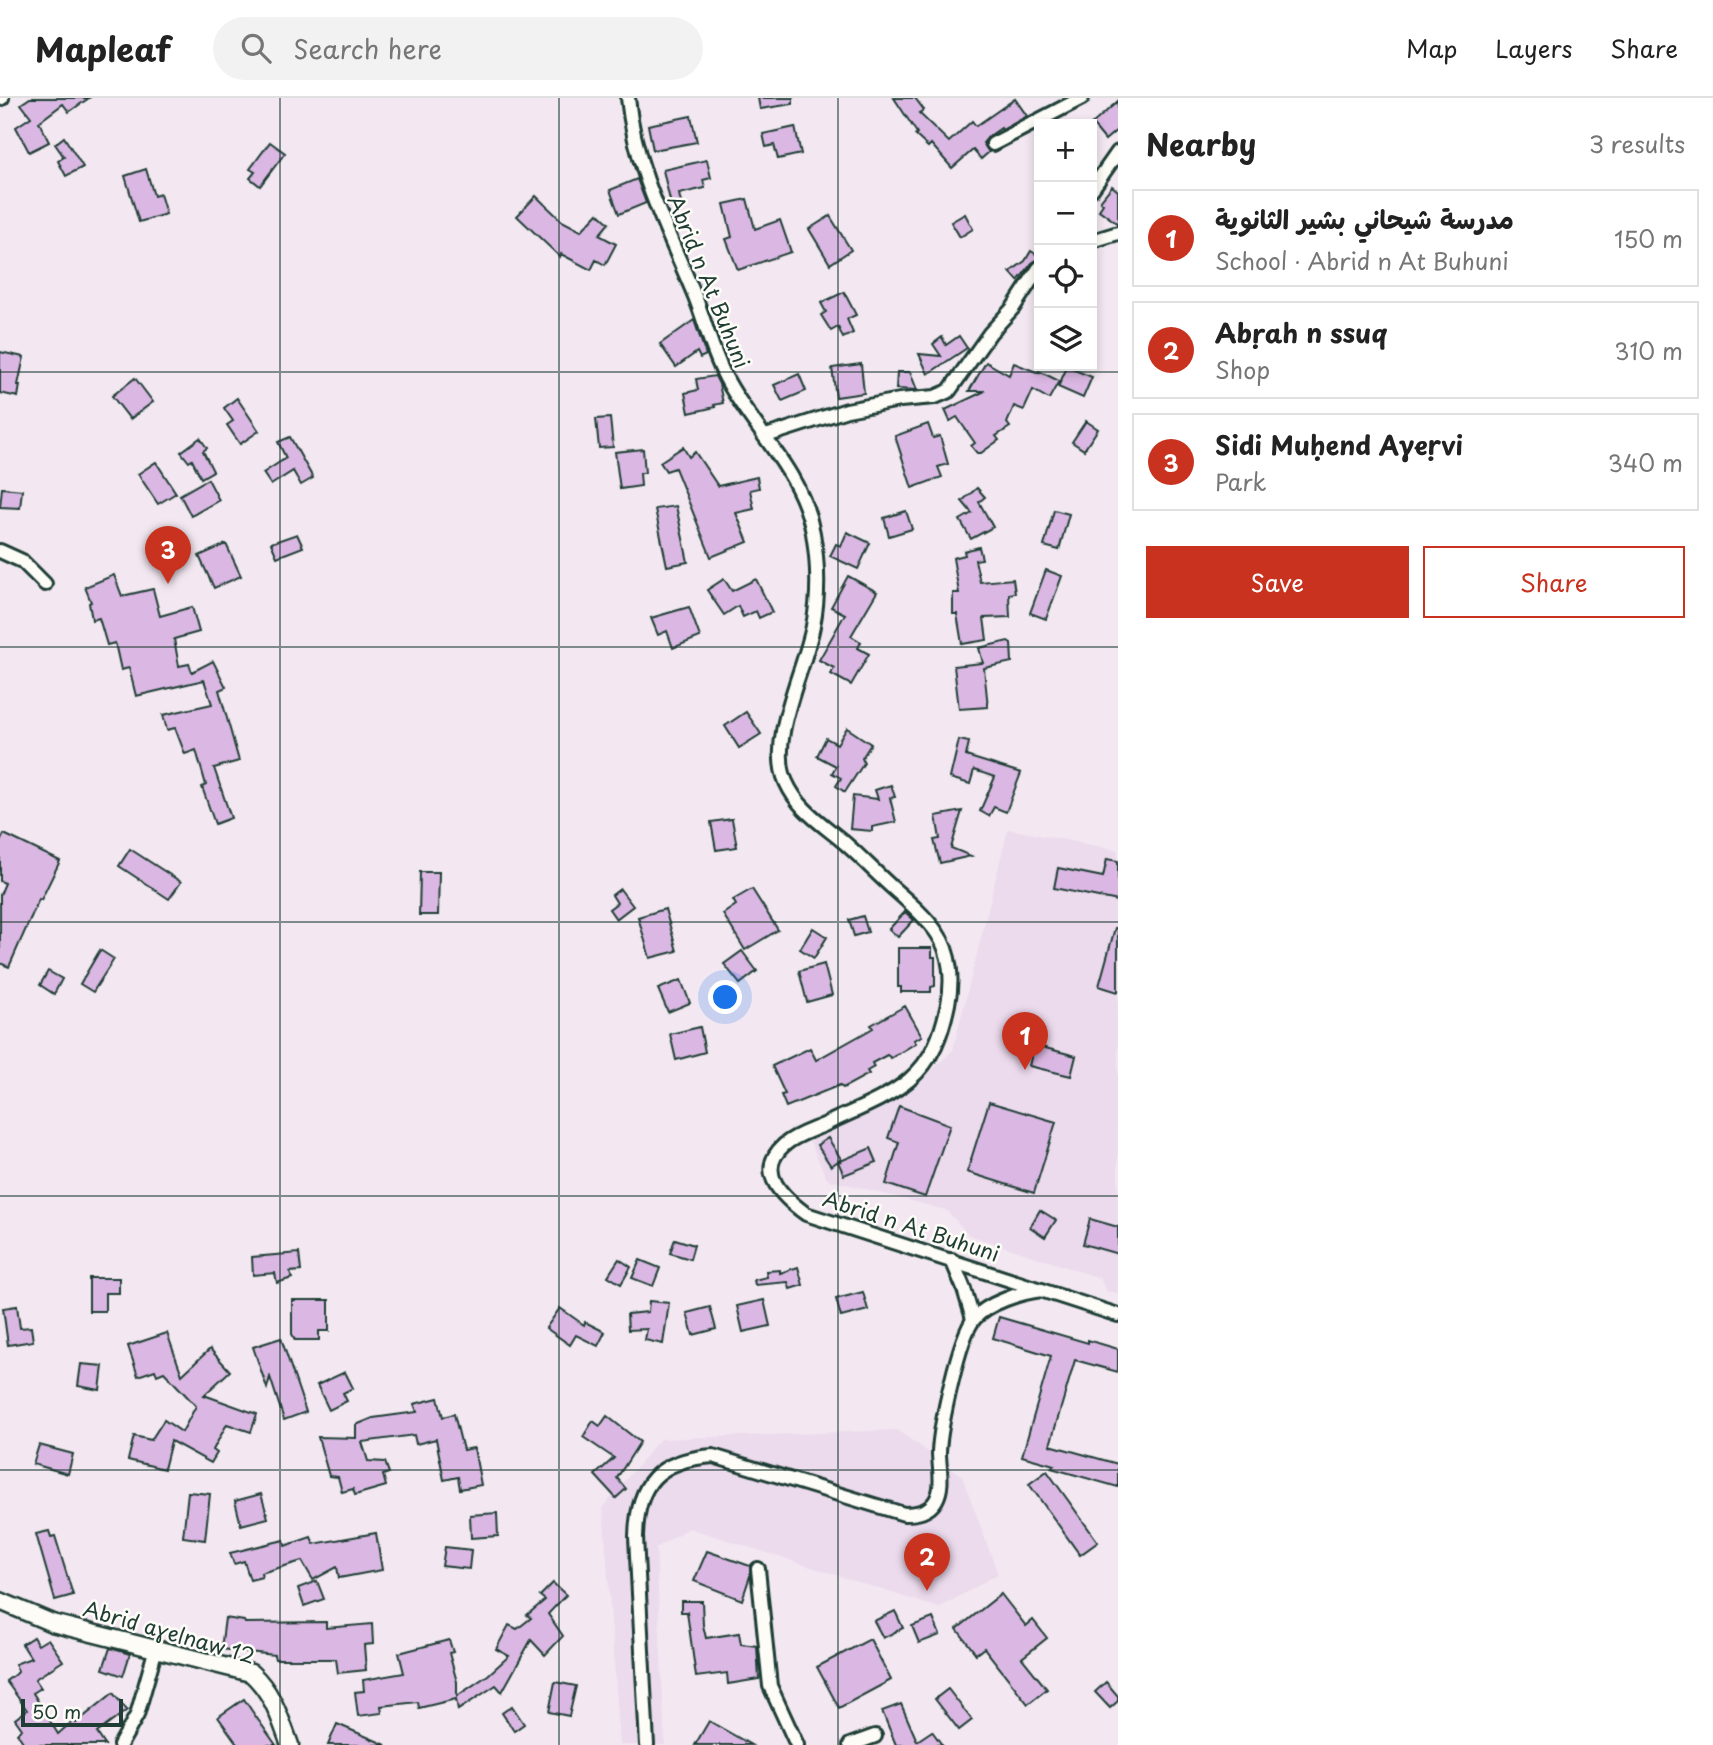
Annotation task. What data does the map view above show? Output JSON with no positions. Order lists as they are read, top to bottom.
{
  "streets": {
    "main road": ["Abrid aɣelnaw 12"],
    "street": ["Abrid n At Buhuni"]
  },
  "scale_bar": "50 m",
  "page": {
    "header": "Mapleaf",
    "search": "Search here",
    "nav": ["Map", "Layers", "Share"],
    "heading": ["Nearby", "3 results"],
    "map_buttons": ["+", "−"],
    "list": [
      {
        "mark": "1",
        "name": "مدرسة شيحاني بشير الثانوية",
        "note": "School · Abrid n At Buhuni",
        "value": "150 m"
      },
      {
        "mark": "2",
        "name": "Abṛah n ssuq",
        "note": "Shop",
        "value": "310 m"
      },
      {
        "mark": "3",
        "name": "Sidi Muḥend Aɣeṛvi",
        "note": "Park",
        "value": "340 m"
      }
    ],
    "buttons": ["Save", "Share"],
    "pins": ["3", "1", "2"],
    "scale": "50 m"
  }
}
